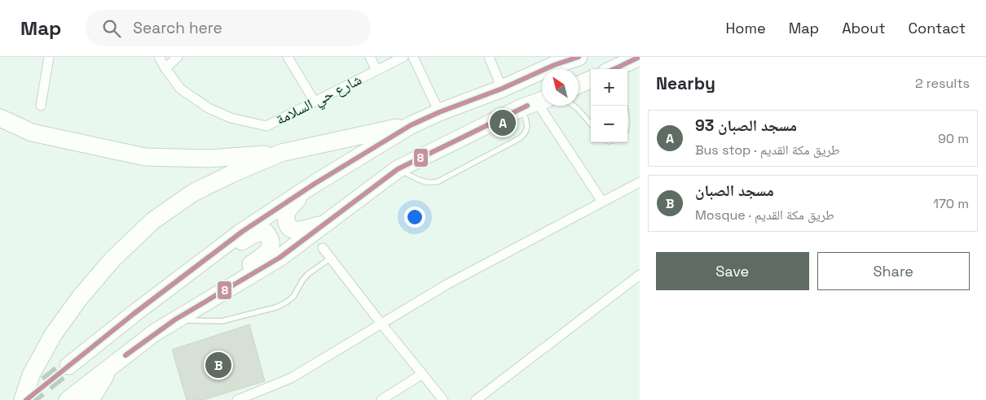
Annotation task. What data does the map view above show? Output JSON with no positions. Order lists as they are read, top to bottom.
{
  "streets": {
    "street": ["شارع حي السلامة"]
  },
  "lines": ["transit line 8"],
  "north": "top left",
  "page": {
    "header": "Map",
    "search": "Search here",
    "nav": [
      "Home",
      "Map",
      "About",
      "Contact"
    ],
    "heading": ["Nearby", "2 results"],
    "map_buttons": ["+", "−"],
    "pins": ["A", "B"],
    "list": [
      {
        "mark": "A",
        "name": "مسجد الصبان 93",
        "note": "Bus stop · طريق مكة القديم",
        "value": "90 m"
      },
      {
        "mark": "B",
        "name": "مسجد الصبان",
        "note": "Mosque · طريق مكة القديم",
        "value": "170 m"
      }
    ],
    "buttons": ["Save", "Share"]
  }
}
